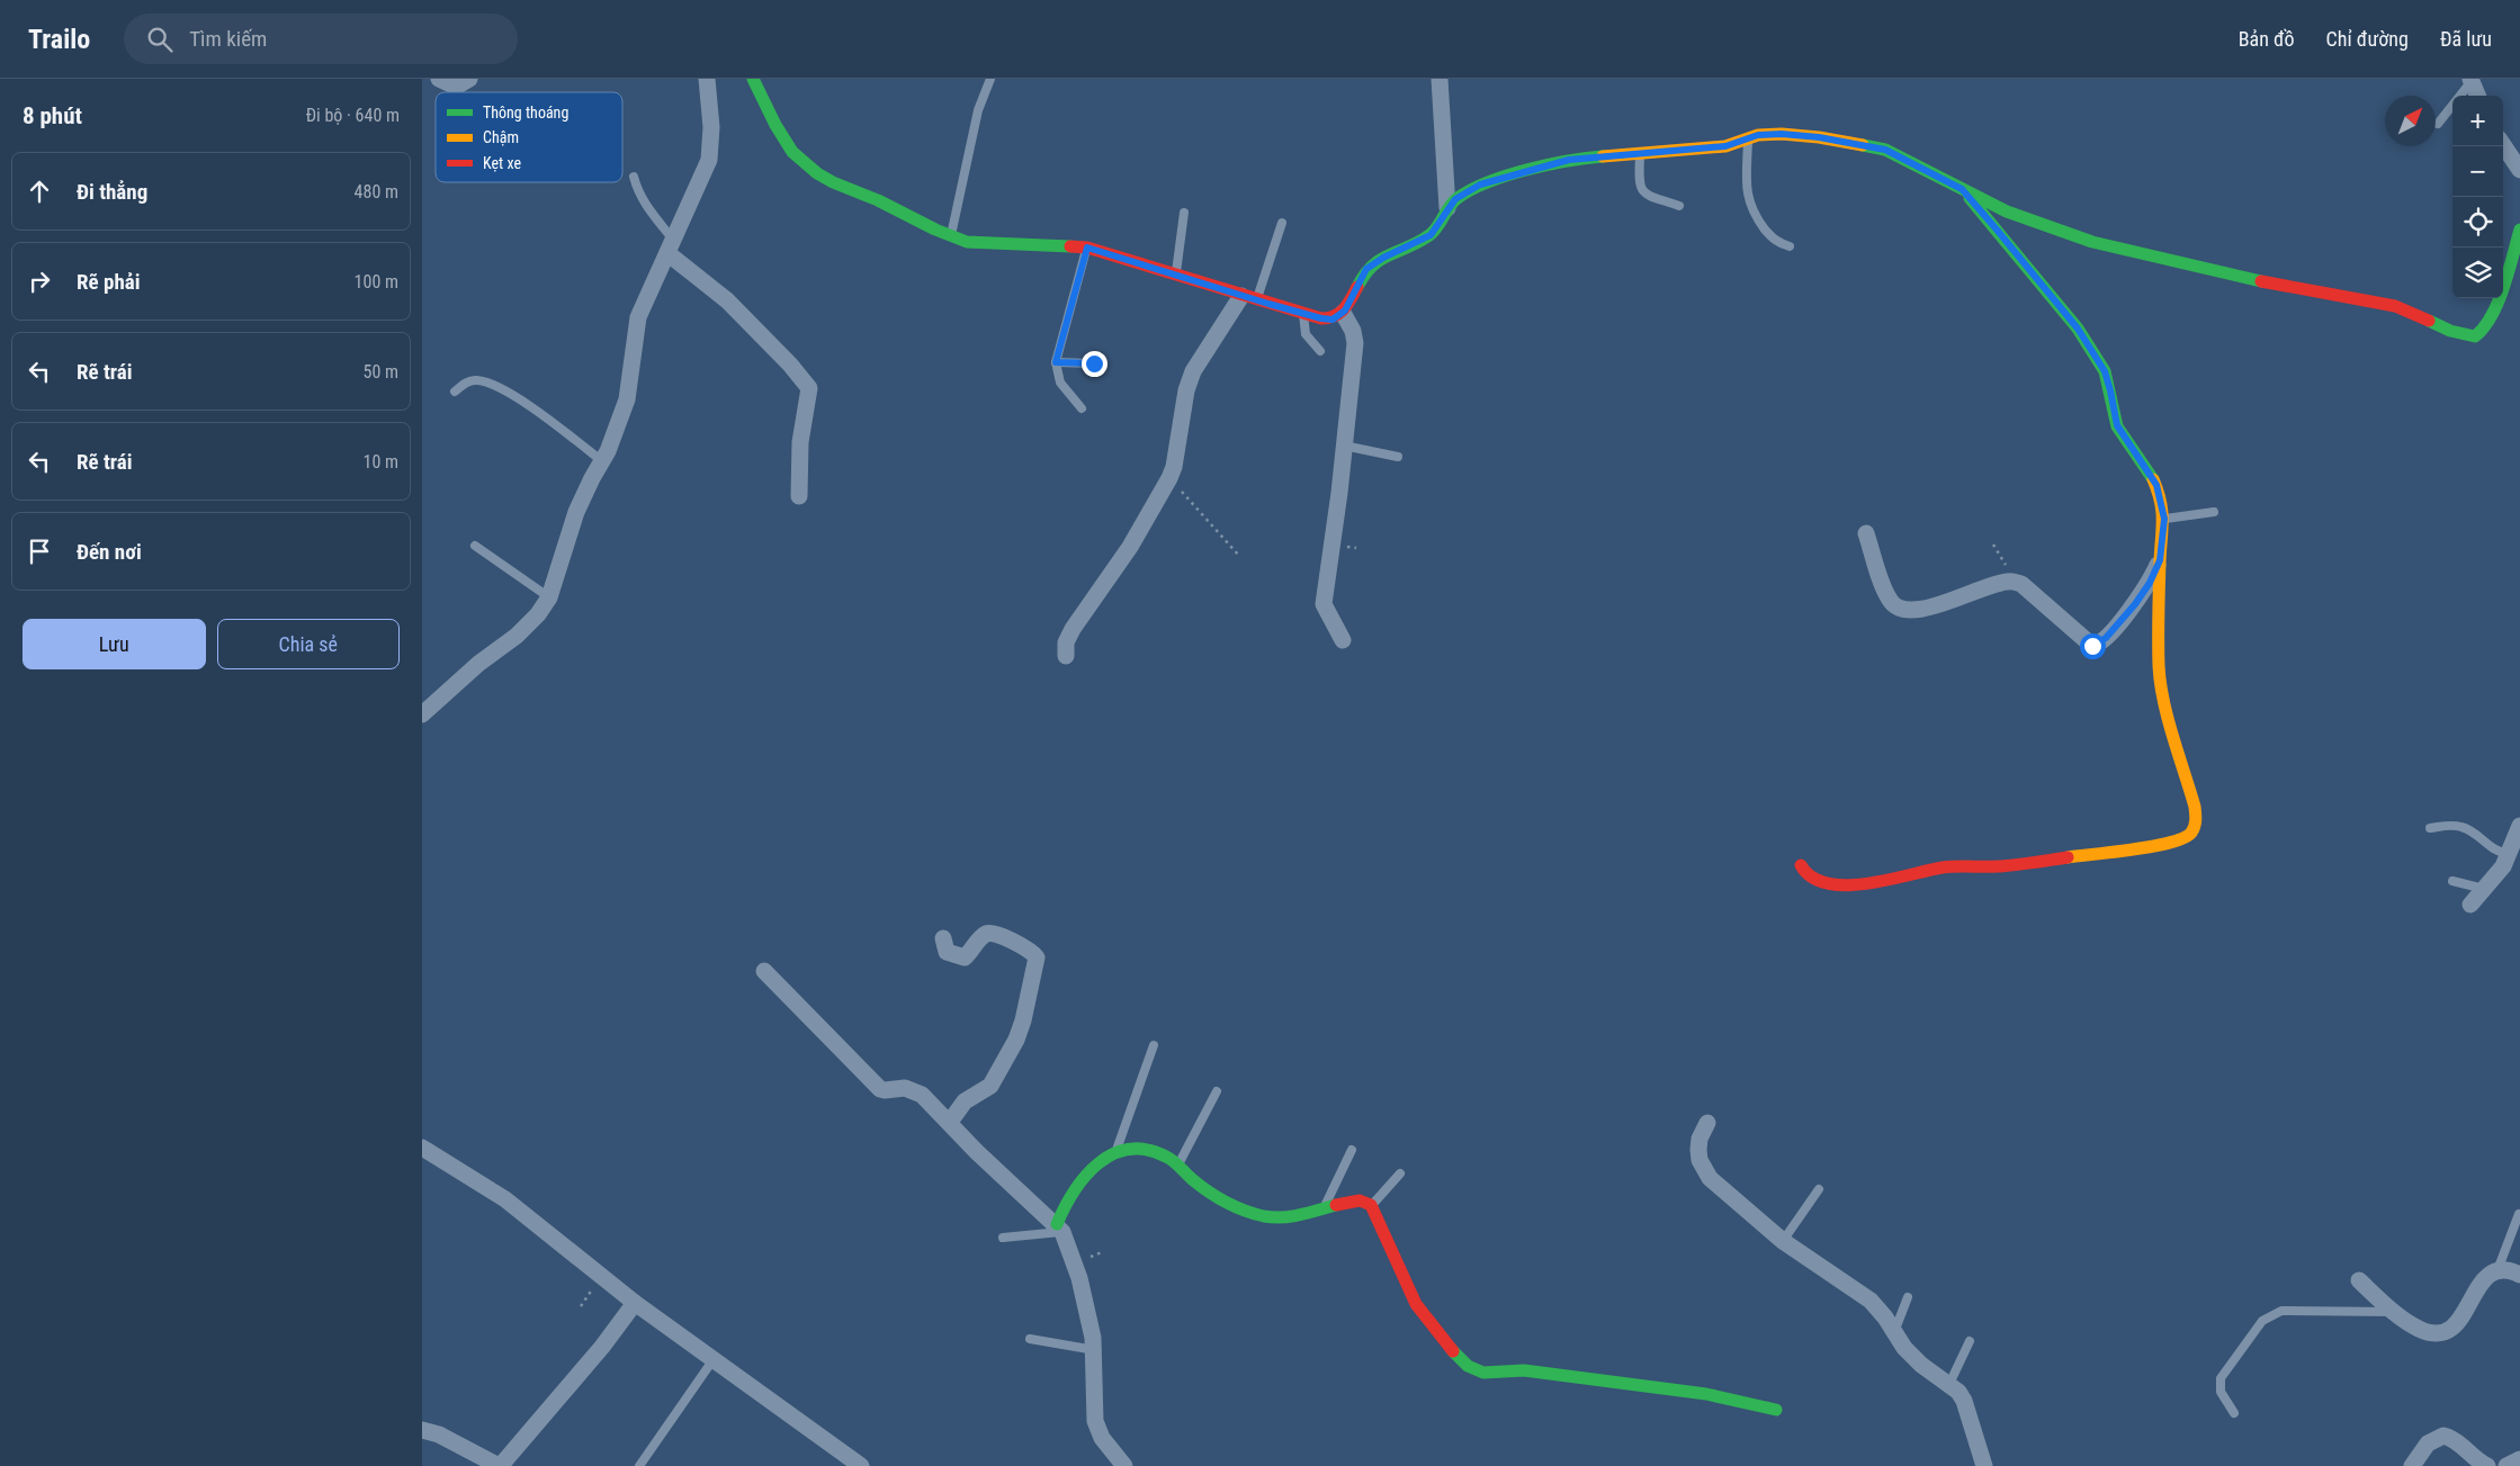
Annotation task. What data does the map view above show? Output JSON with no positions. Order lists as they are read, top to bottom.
{
  "legend": ["Thông thoáng", "Chậm", "Kẹt xe"],
  "north": "top right",
  "page": {
    "header": "Trailo",
    "search": "Tìm kiếm",
    "nav": ["Bản đồ", "Chỉ đường", "Đã lưu"],
    "heading": ["8 phút", "Đi bộ · 640 m"],
    "map_buttons": ["+", "−"],
    "list": [
      ["Đi thẳng", "480 m"],
      ["Rẽ phải", "100 m"],
      ["Rẽ trái", "50 m"],
      ["Rẽ trái", "10 m"],
      "Đến nơi"
    ],
    "buttons": ["Lưu", "Chia sẻ"]
  }
}
